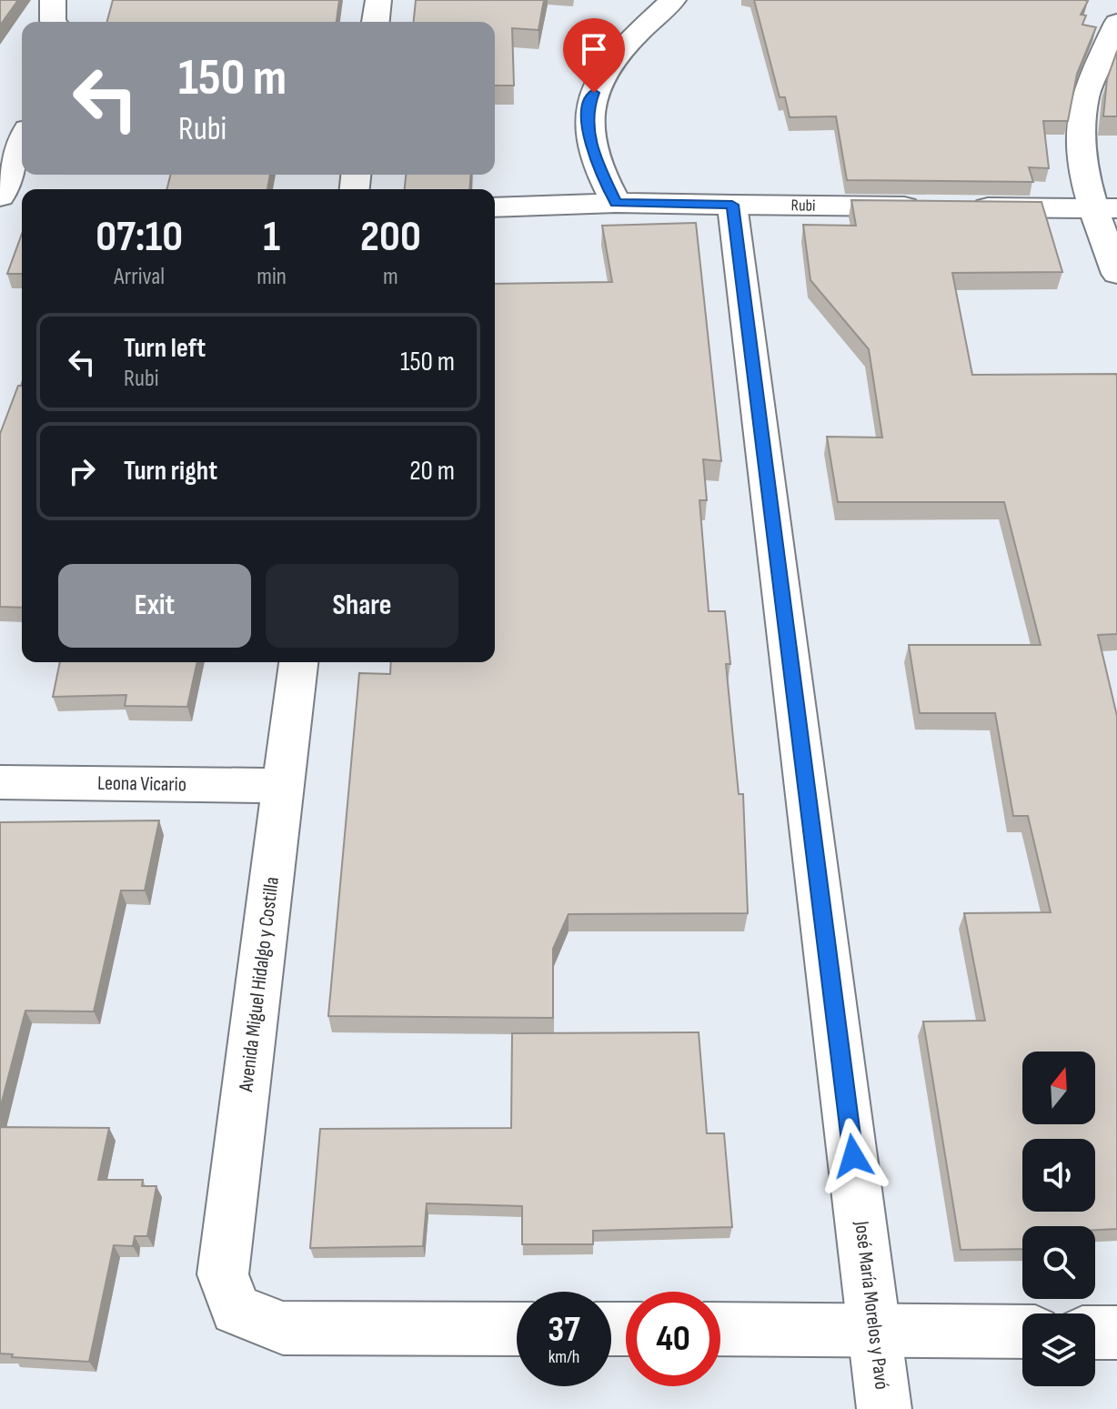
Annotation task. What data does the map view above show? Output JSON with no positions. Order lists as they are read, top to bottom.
{
  "streets": {
    "street": [
      "Rubi",
      "Leona Vicario",
      "Avenida Miguel Hidalgo y Costilla",
      "José María Morelos y Pavó"
    ]
  },
  "crossings": [
    ["Rubi", "José María Morelos y Pavó"],
    ["Leona Vicario", "Avenida Miguel Hidalgo y Costilla"]
  ],
  "north": "top",
  "page": {
    "turn": ["150 m", "Rubi"],
    "eta": [
      "07:10",
      "Arrival",
      "1",
      "min",
      "200",
      "m"
    ],
    "list": [
      {
        "name": "Turn left",
        "note": "Rubi",
        "value": "150 m"
      },
      {
        "name": "Turn right",
        "value": "20 m"
      }
    ],
    "buttons": ["Exit", "Share"],
    "speed": "37 km/h",
    "limit": "40"
  }
}
